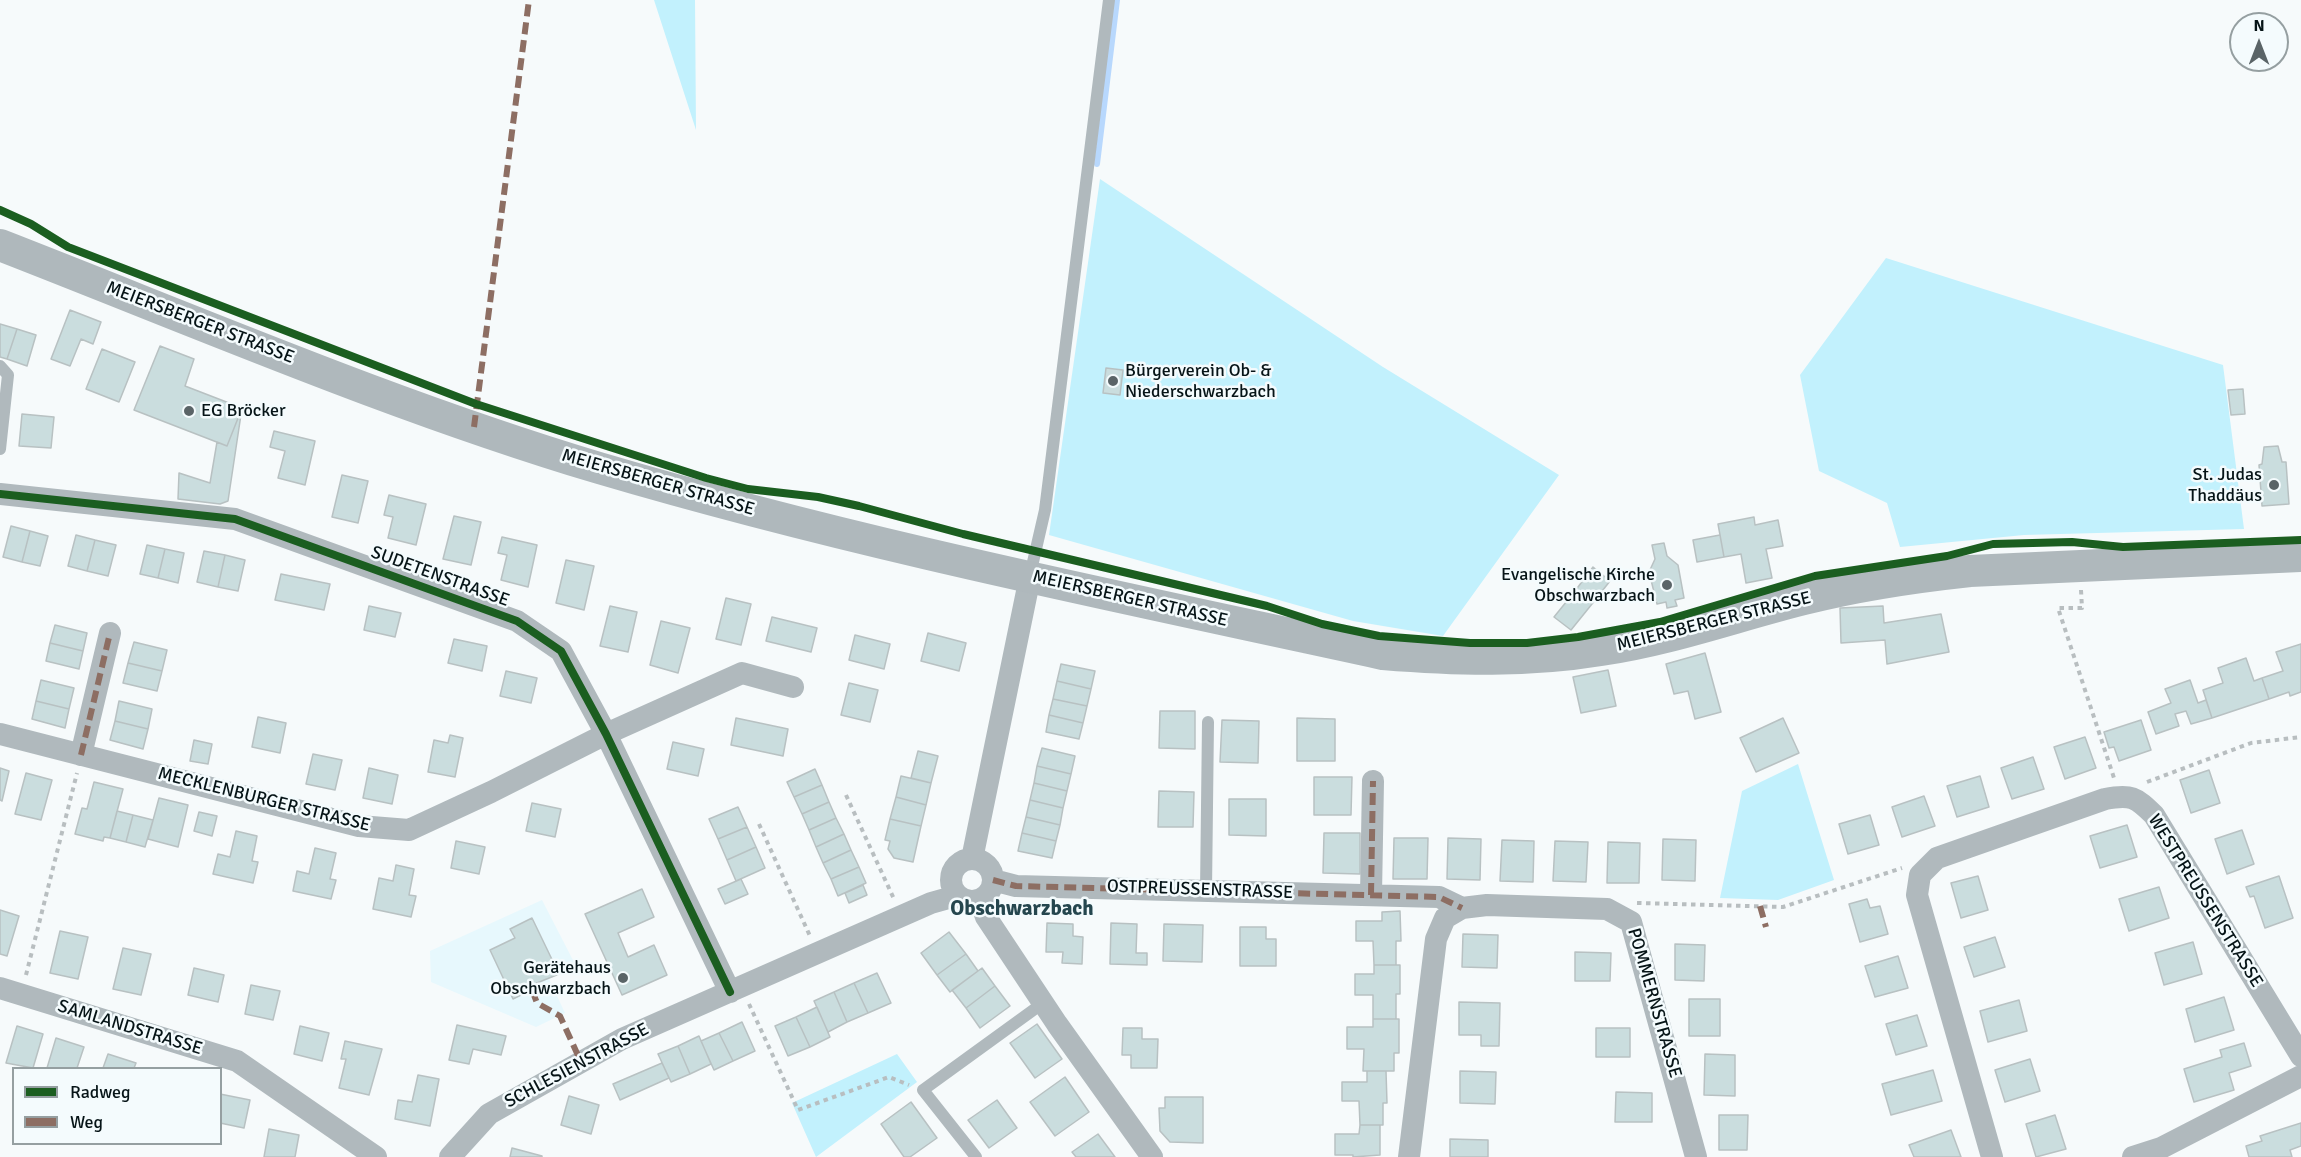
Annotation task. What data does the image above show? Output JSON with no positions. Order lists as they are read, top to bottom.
{
  "streets": {
    "main road": ["MEIERSBERGER STRASSE"],
    "street": [
      "SUDETENSTRASSE",
      "MECKLENBURGER STRASSE",
      "OSTPREUSSENSTRASSE",
      "WESTPREUSSENSTRASSE",
      "POMMERNSTRASSE",
      "SAMLANDSTRASSE",
      "SCHLESIENSTRASSE"
    ]
  },
  "crossings": [
    ["SUDETENSTRASSE", "MECKLENBURGER STRASSE"],
    ["SUDETENSTRASSE", "SCHLESIENSTRASSE"],
    ["OSTPREUSSENSTRASSE", "POMMERNSTRASSE"],
    ["OSTPREUSSENSTRASSE", "SCHLESIENSTRASSE"]
  ],
  "districts": ["Obschwarzbach"],
  "places": [
    "Bürgerverein Ob- & Niederschwarzbach",
    "EG Bröcker",
    "St. Judas Thaddäus",
    "Evangelische Kirche Obschwarzbach",
    "Gerätehaus Obschwarzbach"
  ],
  "legend": ["Radweg", "Weg"],
  "north": "top"
}
